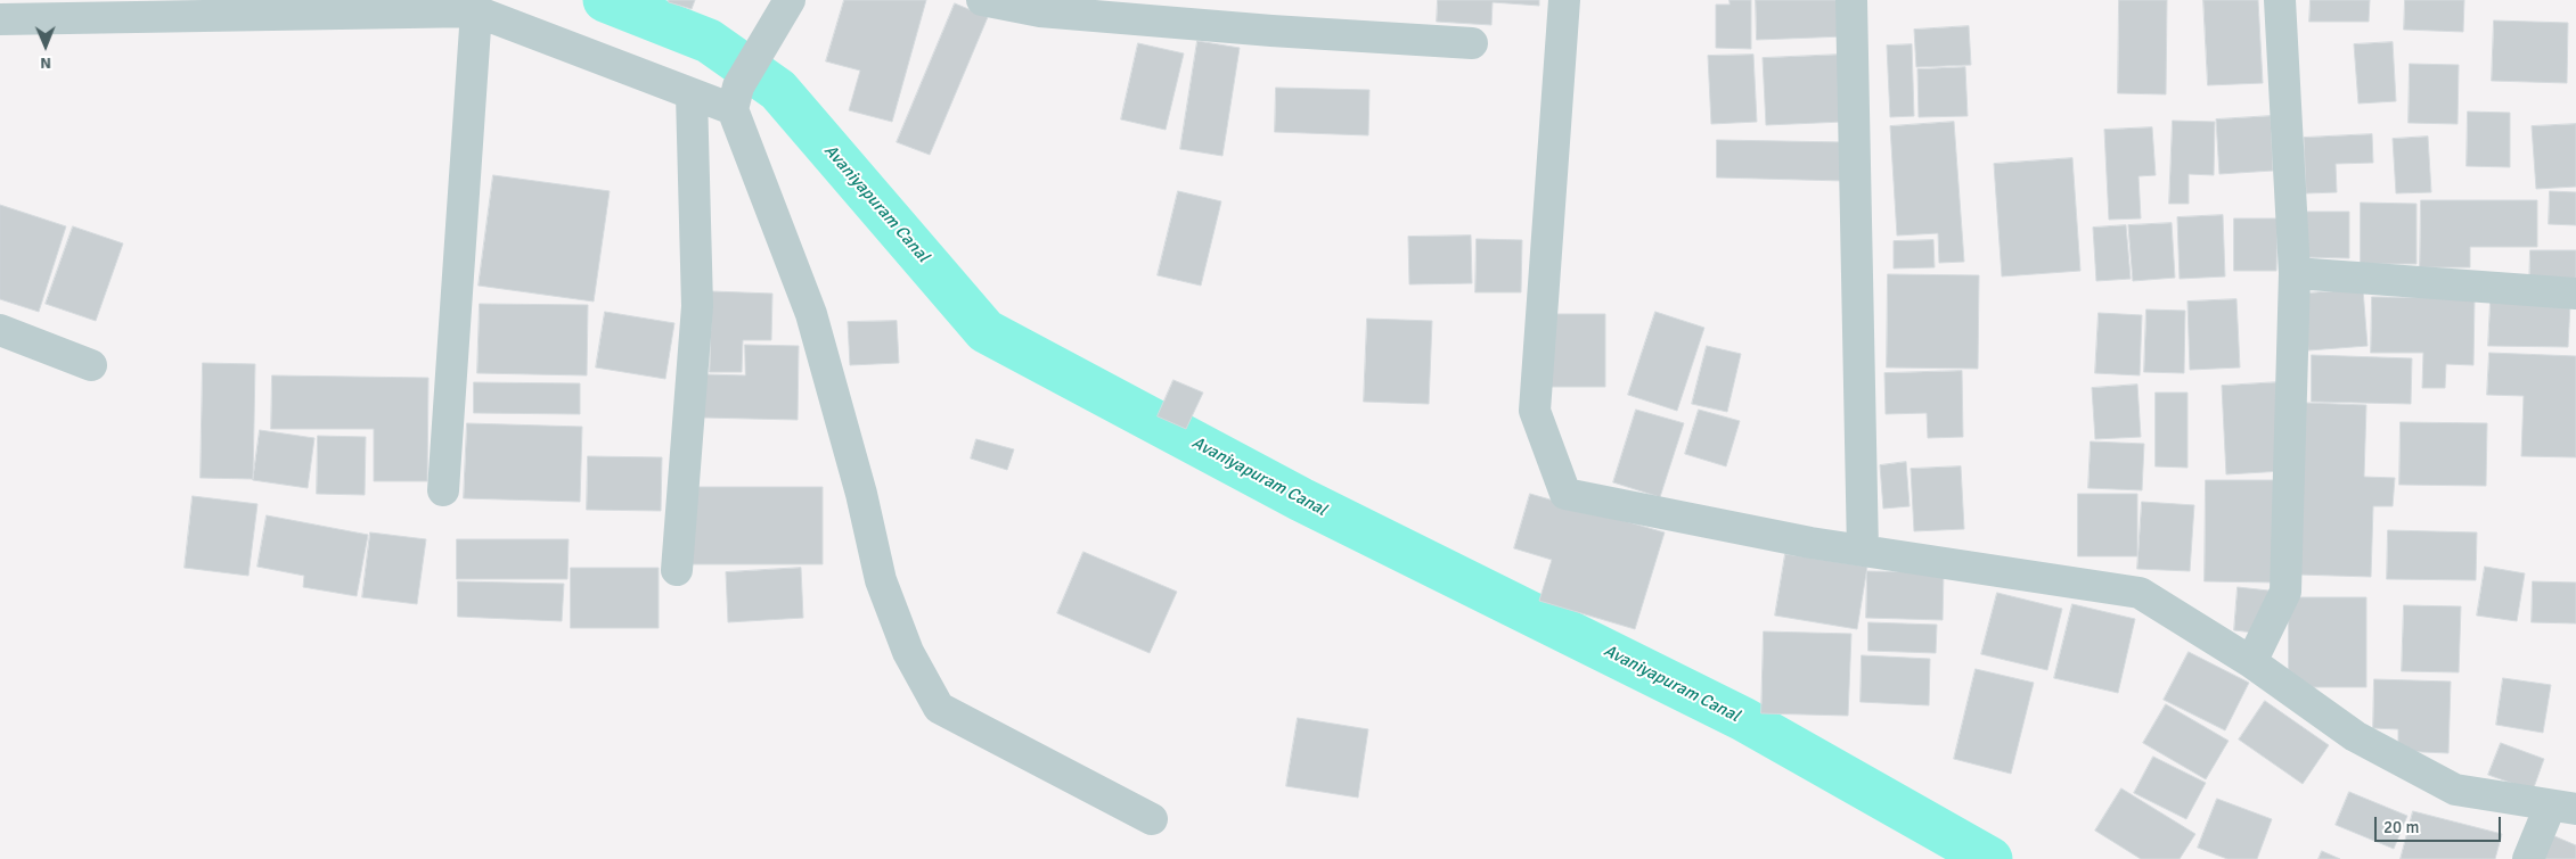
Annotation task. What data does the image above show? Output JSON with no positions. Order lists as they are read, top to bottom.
{
  "water": ["Avaniyapuram Canal"],
  "scale_bar": "20 m",
  "north": "bottom"
}
